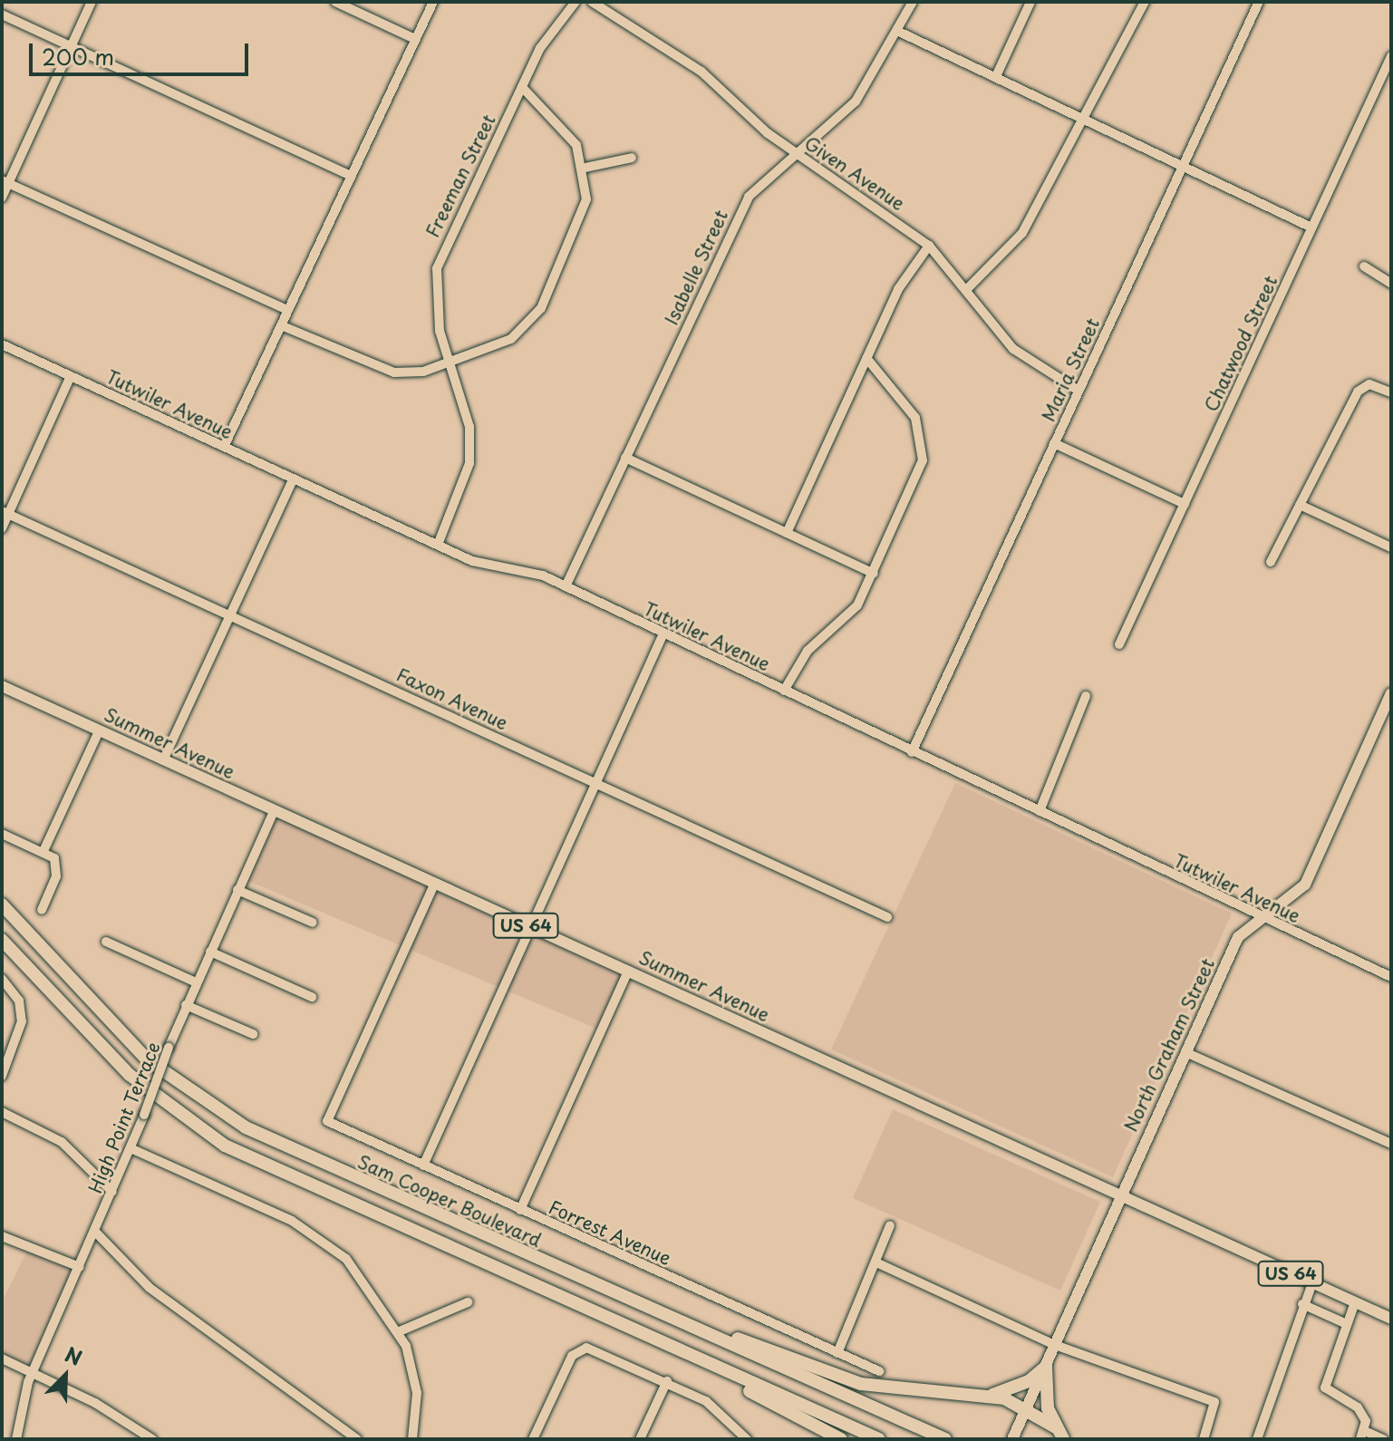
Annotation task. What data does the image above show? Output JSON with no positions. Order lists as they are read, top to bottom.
{
  "streets": {
    "highway": ["Sam Cooper Boulevard"],
    "main road": ["Summer Avenue", "US 64", "North Graham Street"],
    "street": [
      "Given Avenue",
      "Freeman Street",
      "Isabelle Street",
      "Chatwood Street",
      "Maria Street",
      "Tutwiler Avenue",
      "Faxon Avenue",
      "High Point Terrace",
      "Forrest Avenue"
    ]
  },
  "crossings": [
    ["Given Avenue", "Isabelle Street"],
    ["Given Avenue", "Maria Street"],
    ["Freeman Street", "Tutwiler Avenue"],
    ["Isabelle Street", "Tutwiler Avenue"],
    ["Maria Street", "Tutwiler Avenue"],
    ["Tutwiler Avenue", "North Graham Street"],
    ["Summer Avenue", "North Graham Street"],
    ["Summer Avenue", "High Point Terrace"],
    ["Summer Avenue", "Forrest Avenue"]
  ],
  "scale_bar": "200 m",
  "north": "top right"
}
